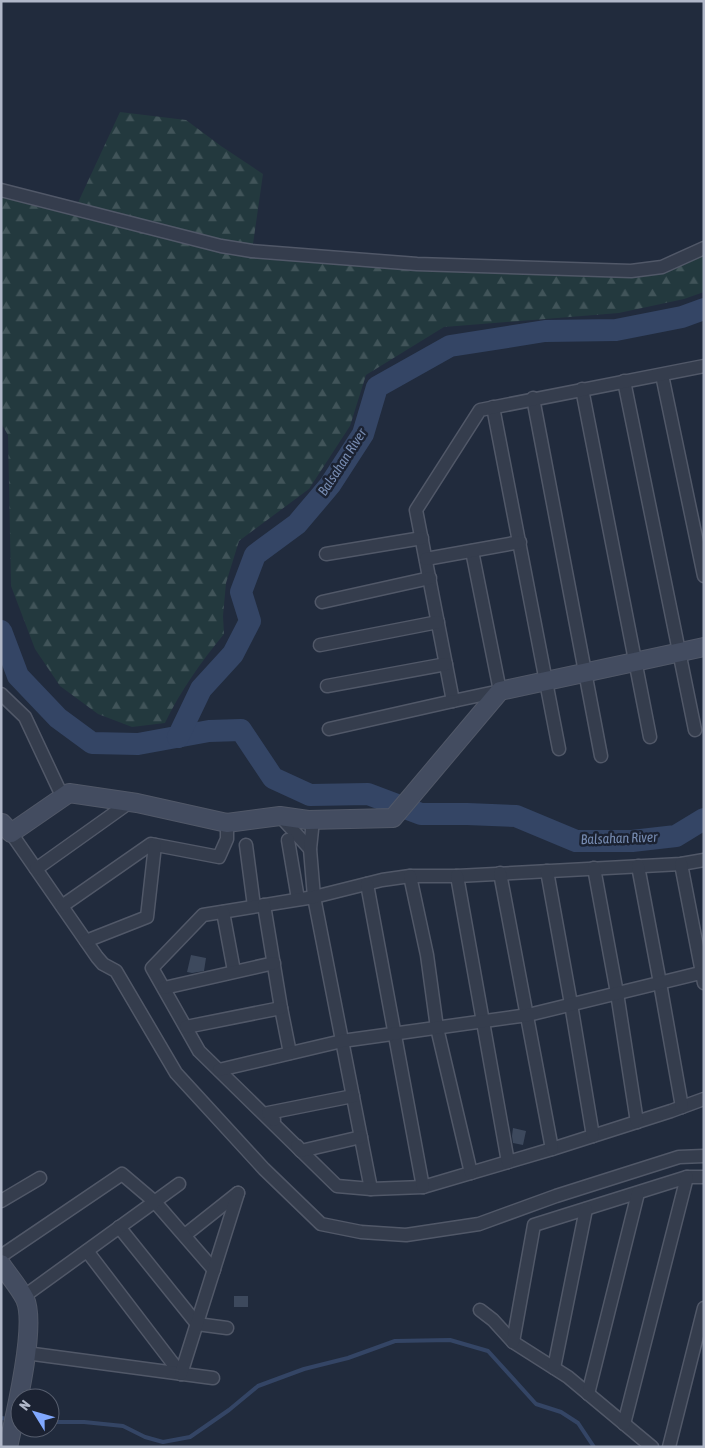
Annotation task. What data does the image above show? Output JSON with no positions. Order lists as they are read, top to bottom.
{
  "water": ["Balsahan River"],
  "north": "top left"
}
